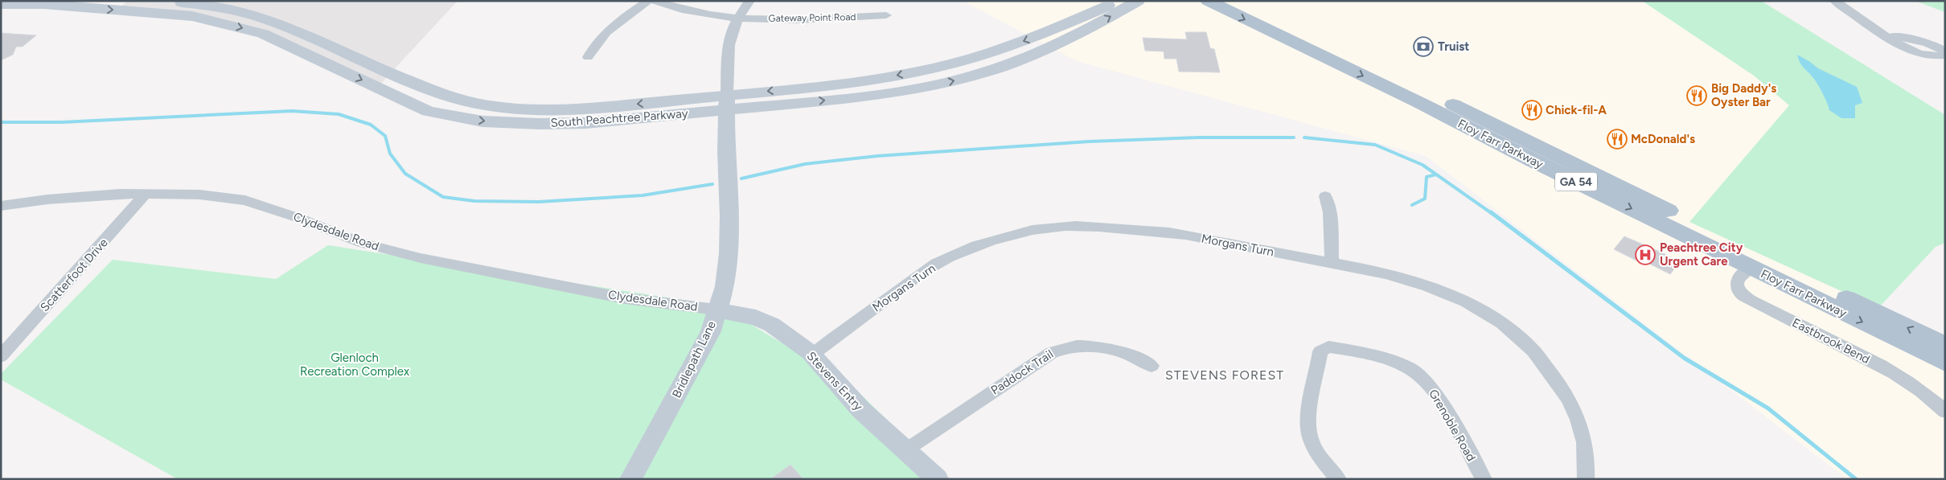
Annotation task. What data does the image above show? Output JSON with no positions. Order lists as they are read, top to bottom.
{
  "streets": {
    "main road": [
      "South Peachtree Parkway",
      "Floy Farr Parkway",
      "GA 54",
      "Bridlepath Lane",
      "Stevens Entry"
    ],
    "street": [
      "Gateway Point Road",
      "Clydesdale Road",
      "Morgans Turn",
      "Scatterfoot Drive",
      "Eastbrook Bend",
      "Paddock Trail",
      "Grenoble Road"
    ]
  },
  "crossings": [
    ["South Peachtree Parkway", "Bridlepath Lane"],
    ["Floy Farr Parkway", "Eastbrook Bend"],
    ["Clydesdale Road", "Scatterfoot Drive"],
    ["Clydesdale Road", "Bridlepath Lane"],
    ["Clydesdale Road", "Stevens Entry"],
    ["Morgans Turn", "Stevens Entry"],
    ["Bridlepath Lane", "Stevens Entry"],
    ["Paddock Trail", "Stevens Entry"]
  ],
  "districts": ["STEVENS FOREST"],
  "parks": ["Glenloch Recreation Complex"],
  "places": {
    "bank": ["Truist"],
    "restaurant": ["Big Daddy's Oyster Bar", "Chick-fil-A", "McDonald's"],
    "hospital": ["Peachtree City Urgent Care"]
  }
}
